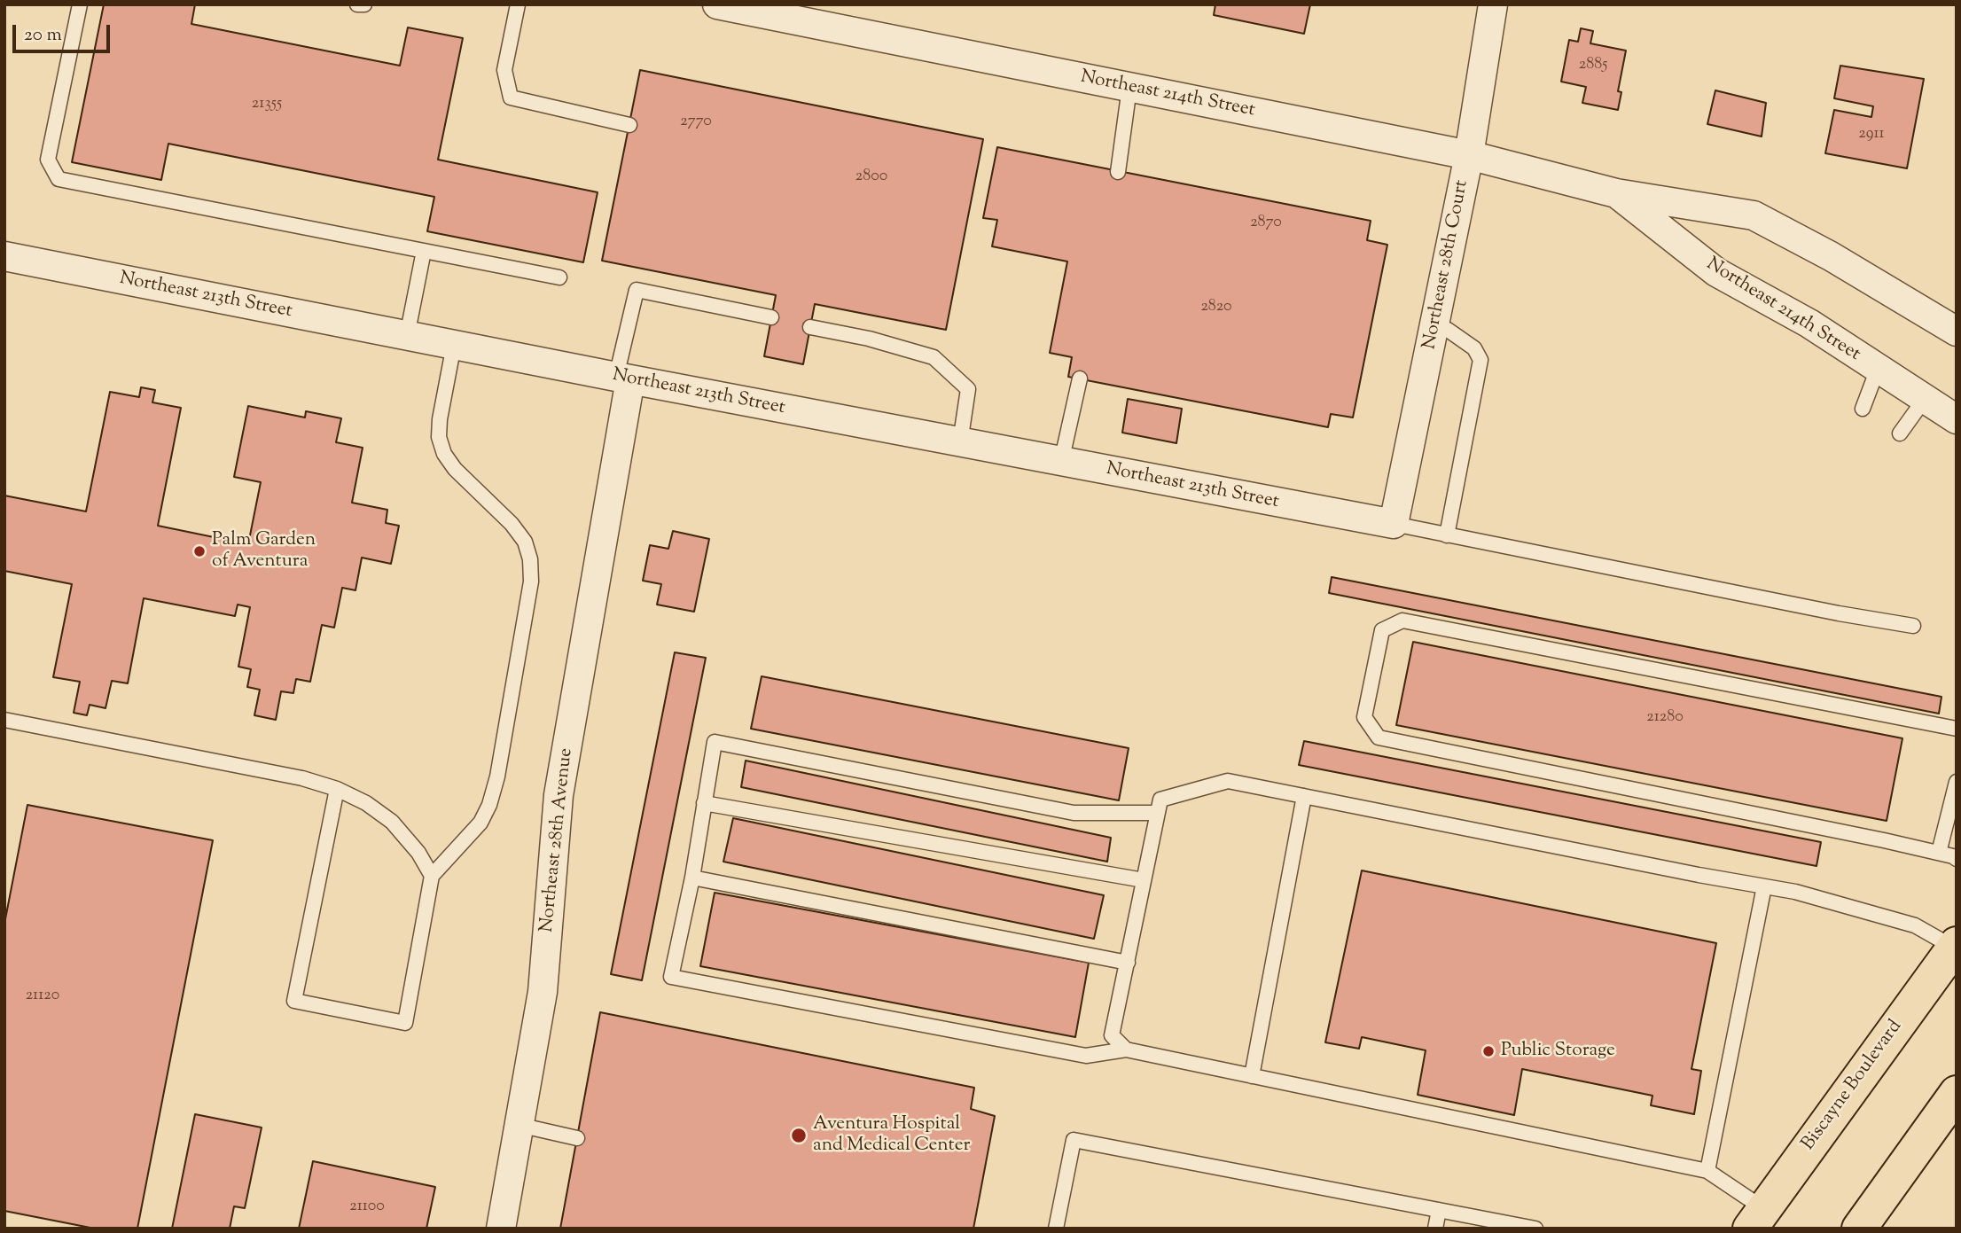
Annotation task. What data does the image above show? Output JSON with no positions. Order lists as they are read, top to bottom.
{
  "streets": {
    "main road": ["Biscayne Boulevard"],
    "street": [
      "Northeast 214th Street",
      "Northeast 28th Court",
      "Northeast 213th Street",
      "Northeast 28th Avenue"
    ]
  },
  "crossings": [
    ["Northeast 214th Street", "Northeast 28th Court"],
    ["Northeast 28th Court", "Northeast 213th Street"],
    ["Northeast 213th Street", "Northeast 28th Avenue"]
  ],
  "places": ["Palm Garden of Aventura", "Public Storage", "Aventura Hospital and Medical Center"],
  "house_numbers": [
    "2885",
    "21355",
    "2770",
    "2911",
    "2800",
    "2870",
    "2820",
    "21280",
    "21120",
    "21100"
  ],
  "scale_bar": "20 m"
}
